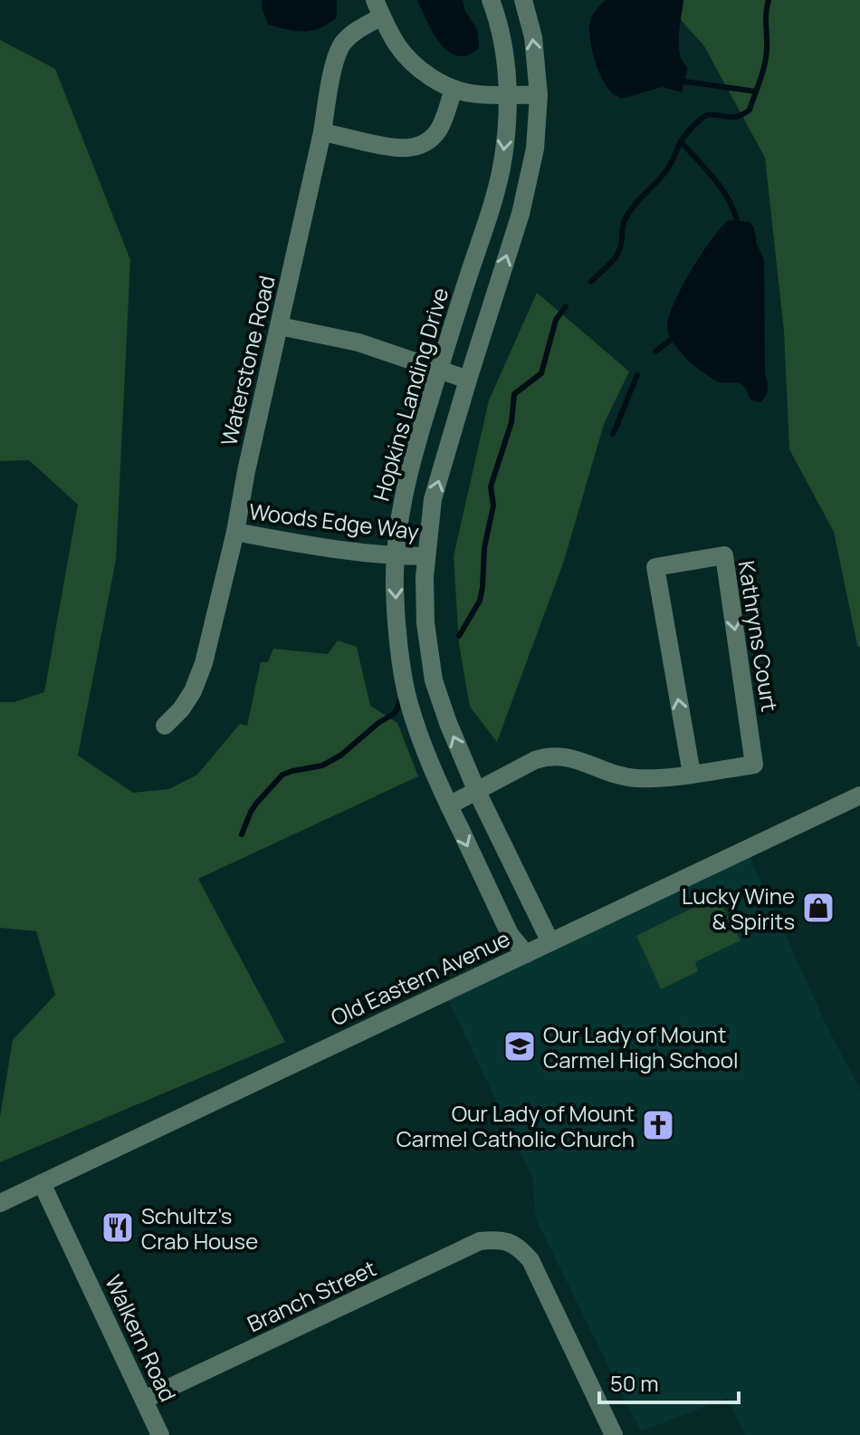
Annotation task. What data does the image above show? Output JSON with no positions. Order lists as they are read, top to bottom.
{
  "streets": {
    "street": [
      "Waterstone Road",
      "Hopkins Landing Drive",
      "Woods Edge Way",
      "Kathryns Court",
      "Old Eastern Avenue",
      "Branch Street",
      "Walkern Road"
    ]
  },
  "crossings": [
    ["Waterstone Road", "Woods Edge Way"],
    ["Hopkins Landing Drive", "Woods Edge Way"],
    ["Hopkins Landing Drive", "Kathryns Court"],
    ["Hopkins Landing Drive", "Old Eastern Avenue"],
    ["Old Eastern Avenue", "Walkern Road"],
    ["Branch Street", "Walkern Road"]
  ],
  "places": {
    "shop": ["Lucky Wine & Spirits"],
    "school or university": ["Our Lady of Mount Carmel High School"],
    "church": ["Our Lady of Mount Carmel Catholic Church"],
    "restaurant": ["Schultz's Crab House"]
  },
  "scale_bar": "50 m"
}
